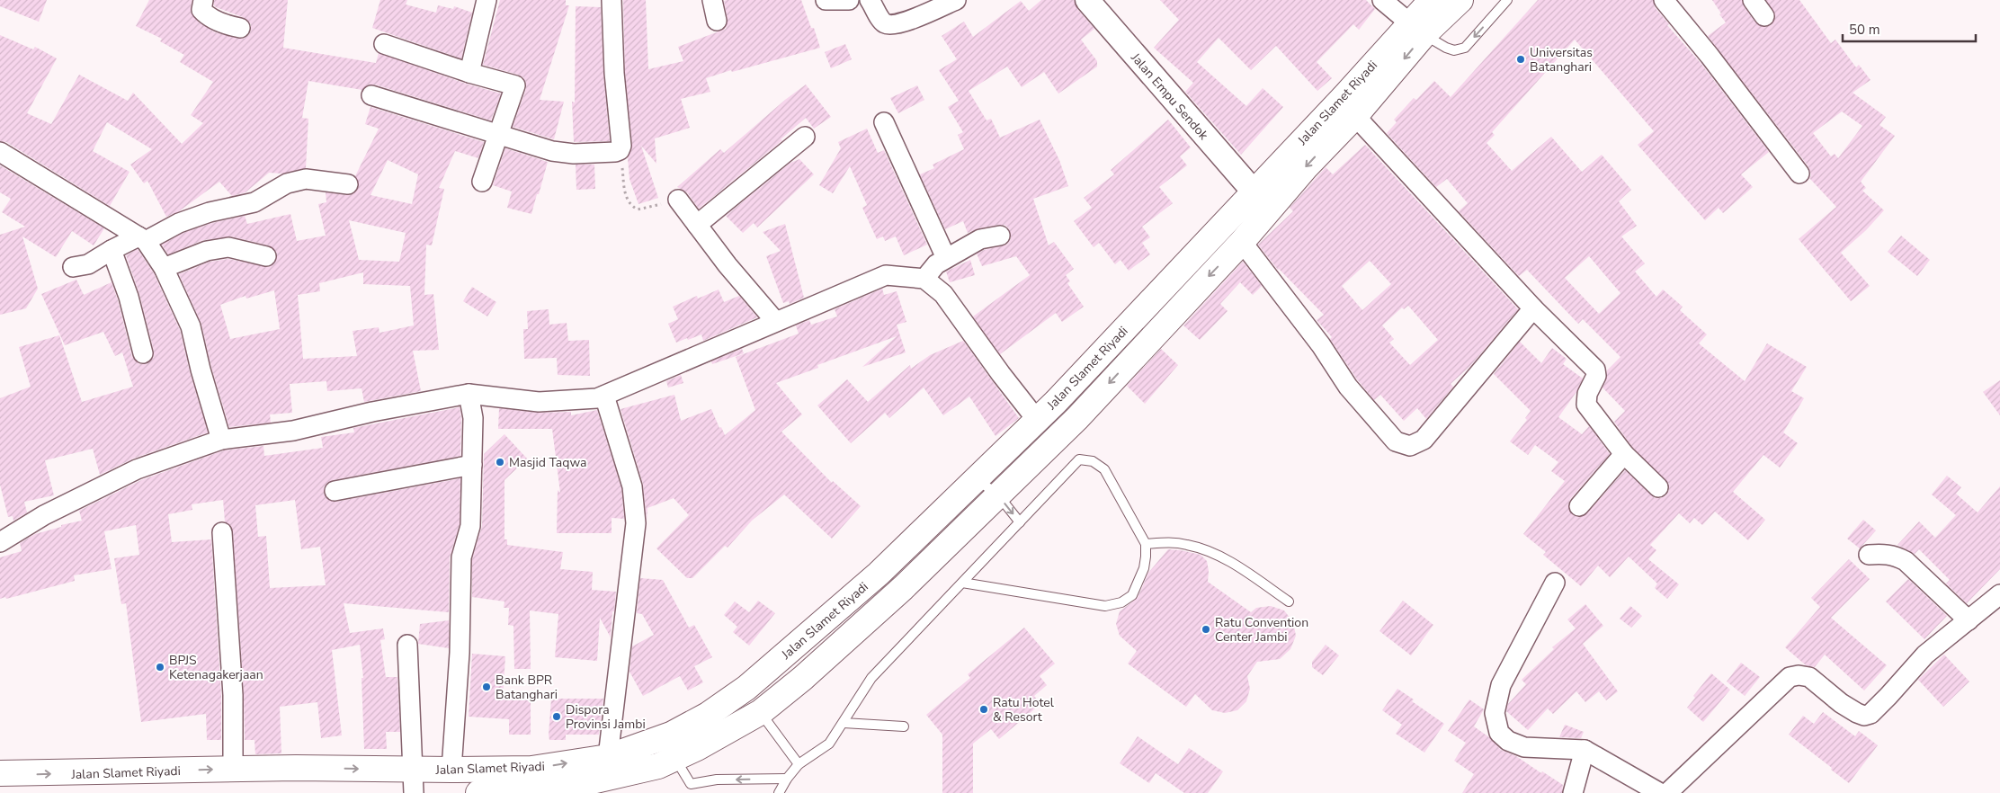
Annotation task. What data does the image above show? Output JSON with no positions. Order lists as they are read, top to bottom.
{
  "streets": {
    "main road": ["Jalan Slamet Riyadi"],
    "street": ["Jalan Empu Sendok"]
  },
  "crossings": [
    ["Jalan Empu Sendok", "Jalan Slamet Riyadi"]
  ],
  "places": [
    "Universitas Batanghari",
    "Masjid Taqwa",
    "Ratu Convention Center Jambi",
    "BPJS Ketenagakerjaan",
    "Bank BPR Batanghari",
    "Ratu Hotel & Resort",
    "Dispora Provinsi Jambi"
  ],
  "scale_bar": "50 m"
}
